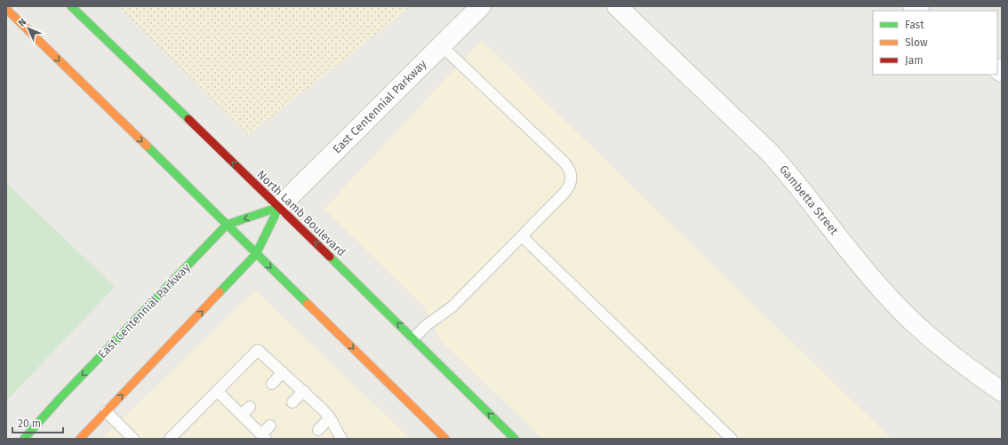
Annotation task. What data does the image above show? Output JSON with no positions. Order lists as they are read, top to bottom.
{
  "streets": {
    "main road": ["East Centennial Parkway", "North Lamb Boulevard"],
    "street": ["Gambetta Street"]
  },
  "crossings": [
    ["East Centennial Parkway", "North Lamb Boulevard"]
  ],
  "legend": ["Fast", "Slow", "Jam"],
  "scale_bar": "20 m",
  "north": "top left"
}
